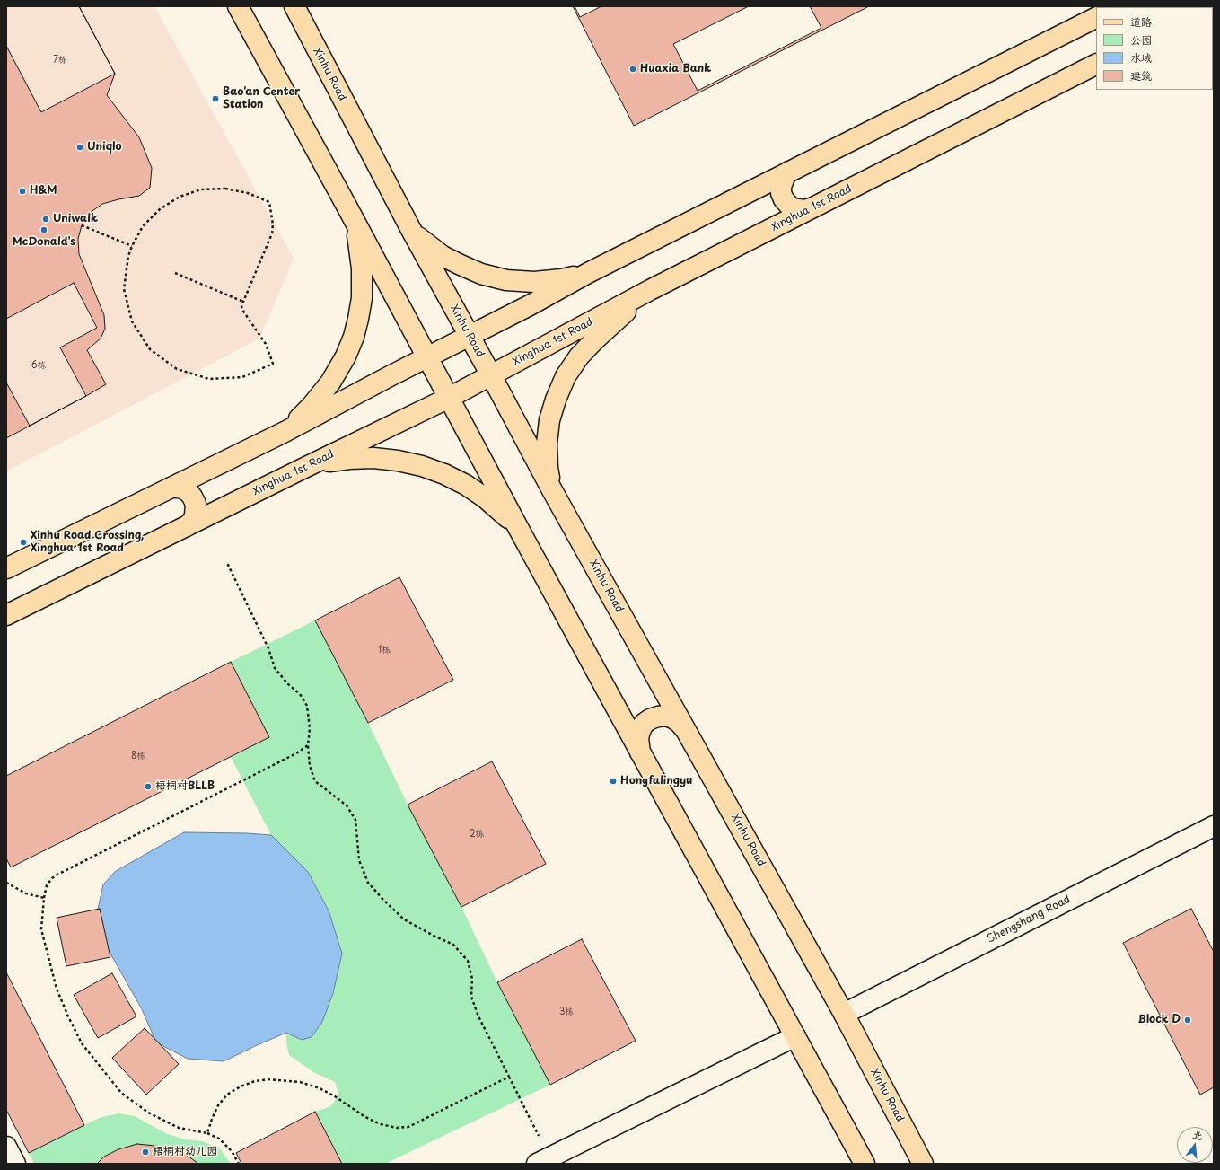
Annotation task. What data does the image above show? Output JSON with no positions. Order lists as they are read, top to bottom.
{
  "streets": {
    "main road": ["Xinhu Road", "Xinghua 1st Road"],
    "street": ["Shengshang Road"]
  },
  "crossings": [
    ["Xinhu Road", "Xinghua 1st Road"],
    ["Xinhu Road", "Shengshang Road"]
  ],
  "places": [
    "Huaxia Bank",
    "Bao'an Center Station",
    "Uniqlo",
    "H&M",
    "Uniwalk",
    "McDonald's",
    "Xinhu Road Crossing, Xinghua 1st Road",
    "Hongfalingyu",
    "梧桐村BLLB",
    "Block D",
    "梧桐村幼儿园"
  ],
  "house_numbers": [
    "7栋",
    "6栋",
    "1栋",
    "8栋",
    "2栋",
    "3栋"
  ],
  "legend": [
    "道路",
    "公园",
    "水域",
    "建筑"
  ],
  "north": "top"
}
